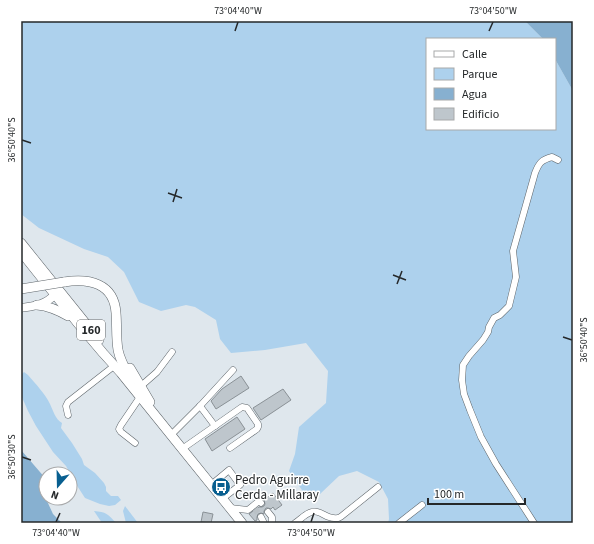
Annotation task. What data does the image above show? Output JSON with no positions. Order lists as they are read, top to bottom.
{
  "streets": {
    "highway": ["160"]
  },
  "places": {
    "bus stop": ["Pedro Aguirre Cerda - Millaray"]
  },
  "legend": [
    "Calle",
    "Parque",
    "Agua",
    "Edificio"
  ],
  "scale_bar": "100 m",
  "north": "bottom",
  "coordinates": [
    "73°04'40\"W",
    "73°04'50\"W",
    "36°50'40\"S",
    "36°50'30\"S"
  ]
}
